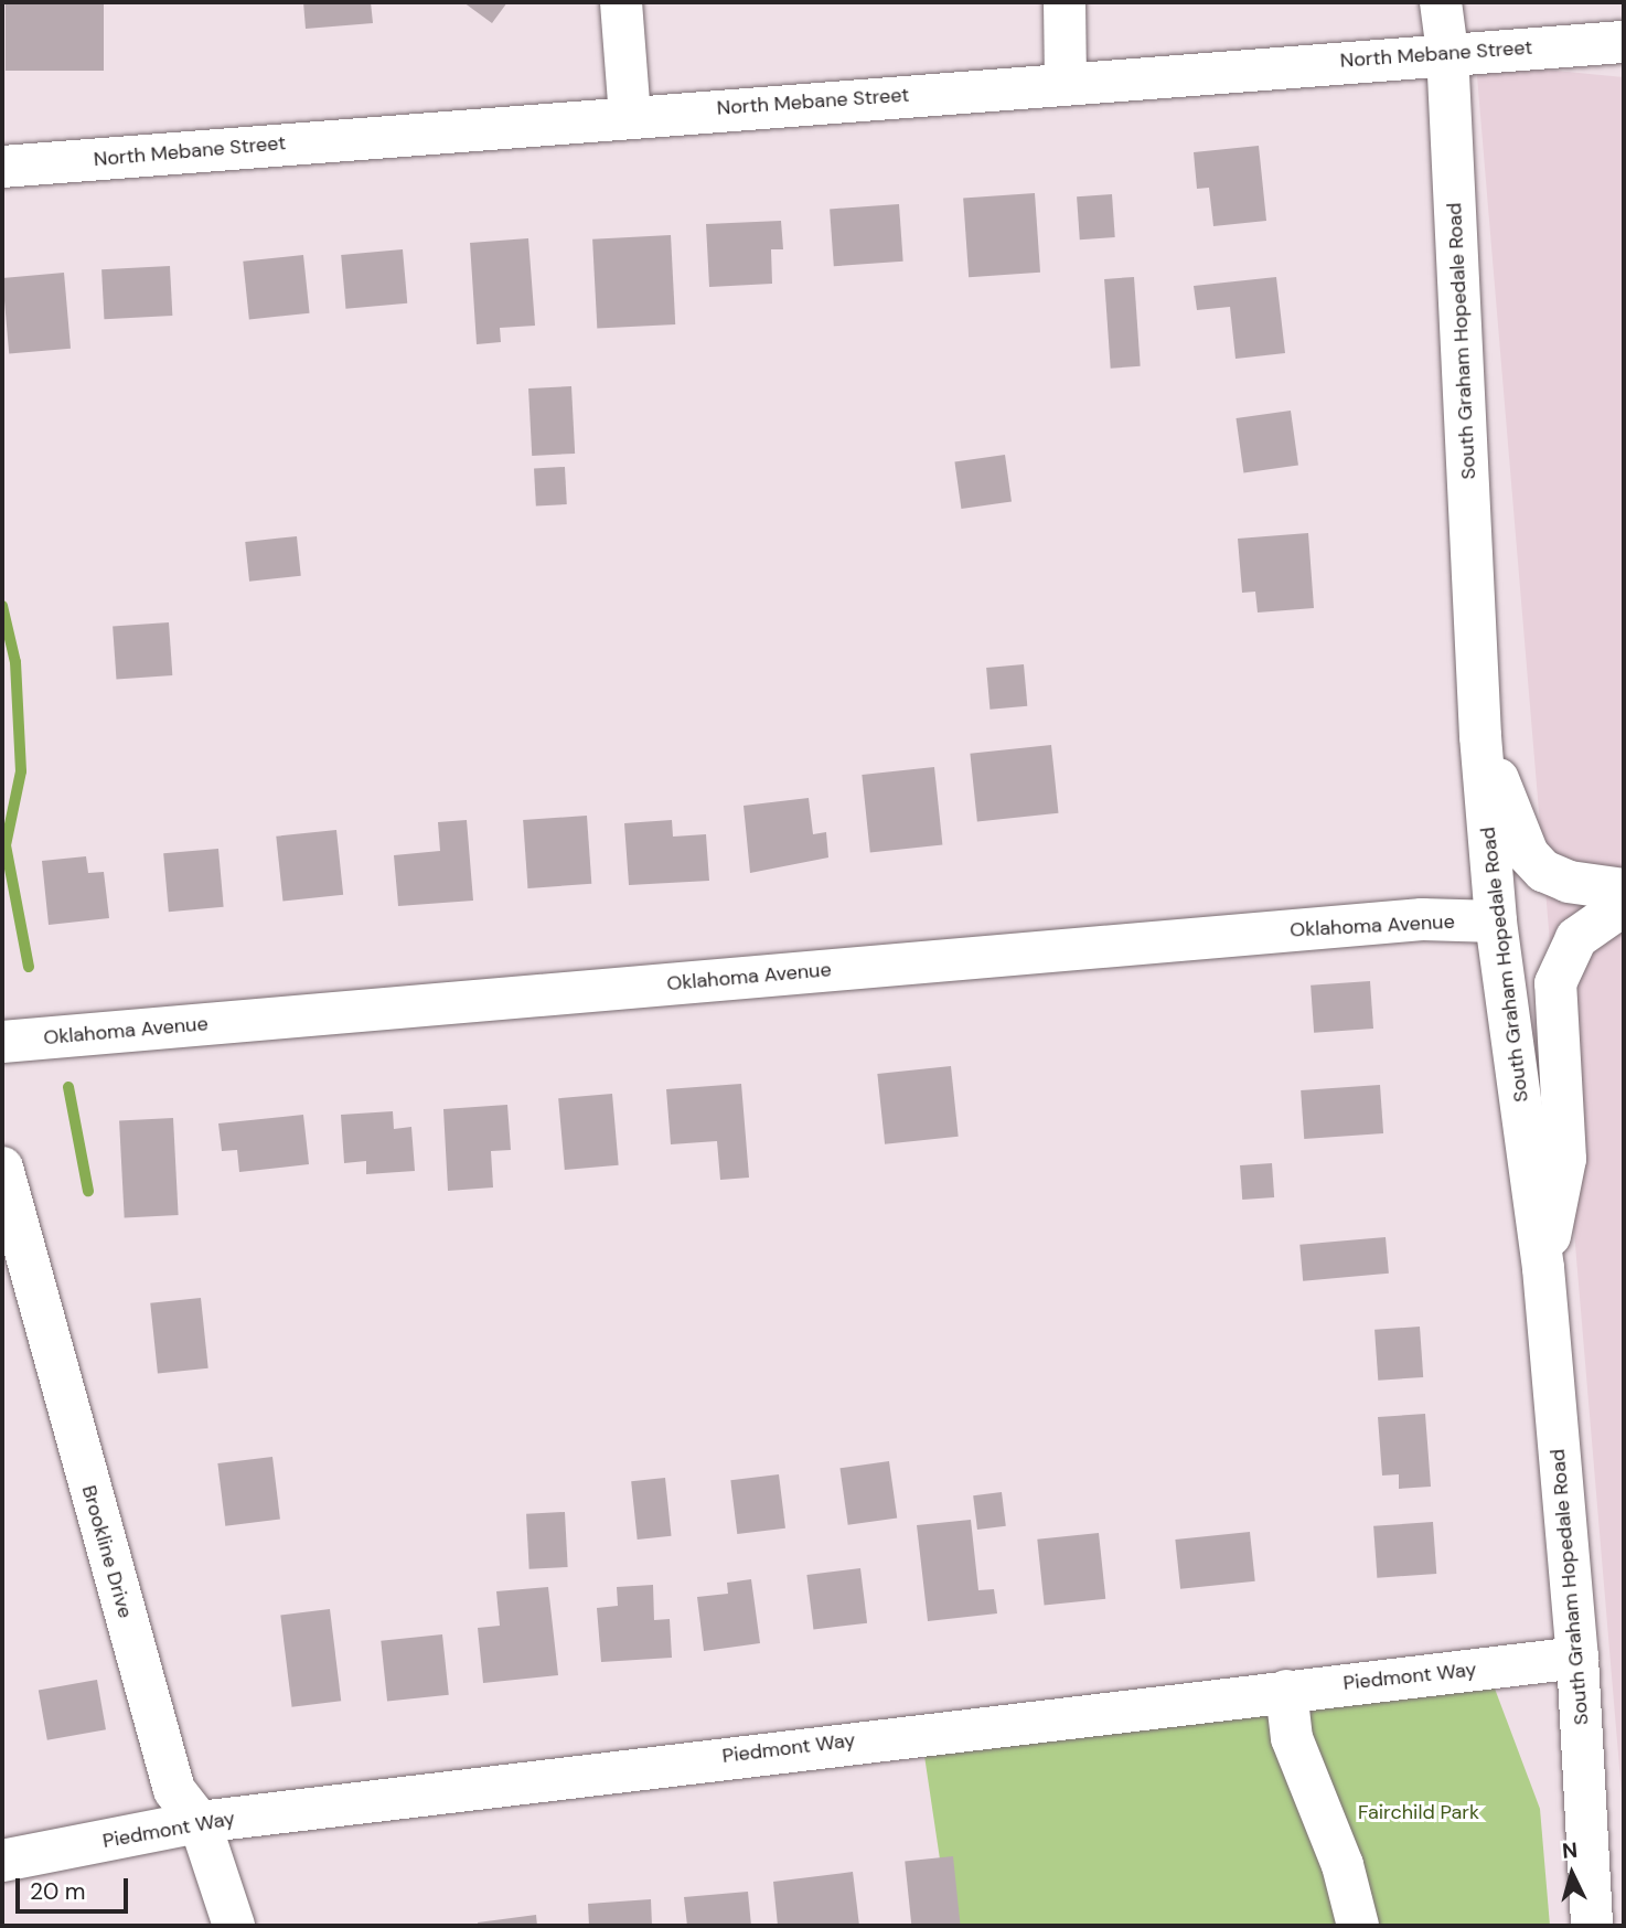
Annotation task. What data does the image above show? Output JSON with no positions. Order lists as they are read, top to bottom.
{
  "streets": {
    "street": [
      "North Mebane Street",
      "South Graham Hopedale Road",
      "Oklahoma Avenue",
      "Brookline Drive",
      "Piedmont Way"
    ]
  },
  "crossings": [
    ["North Mebane Street", "South Graham Hopedale Road"],
    ["South Graham Hopedale Road", "Oklahoma Avenue"],
    ["South Graham Hopedale Road", "Piedmont Way"],
    ["Brookline Drive", "Piedmont Way"]
  ],
  "parks": ["Fairchild Park"],
  "scale_bar": "20 m",
  "north": "top"
}
